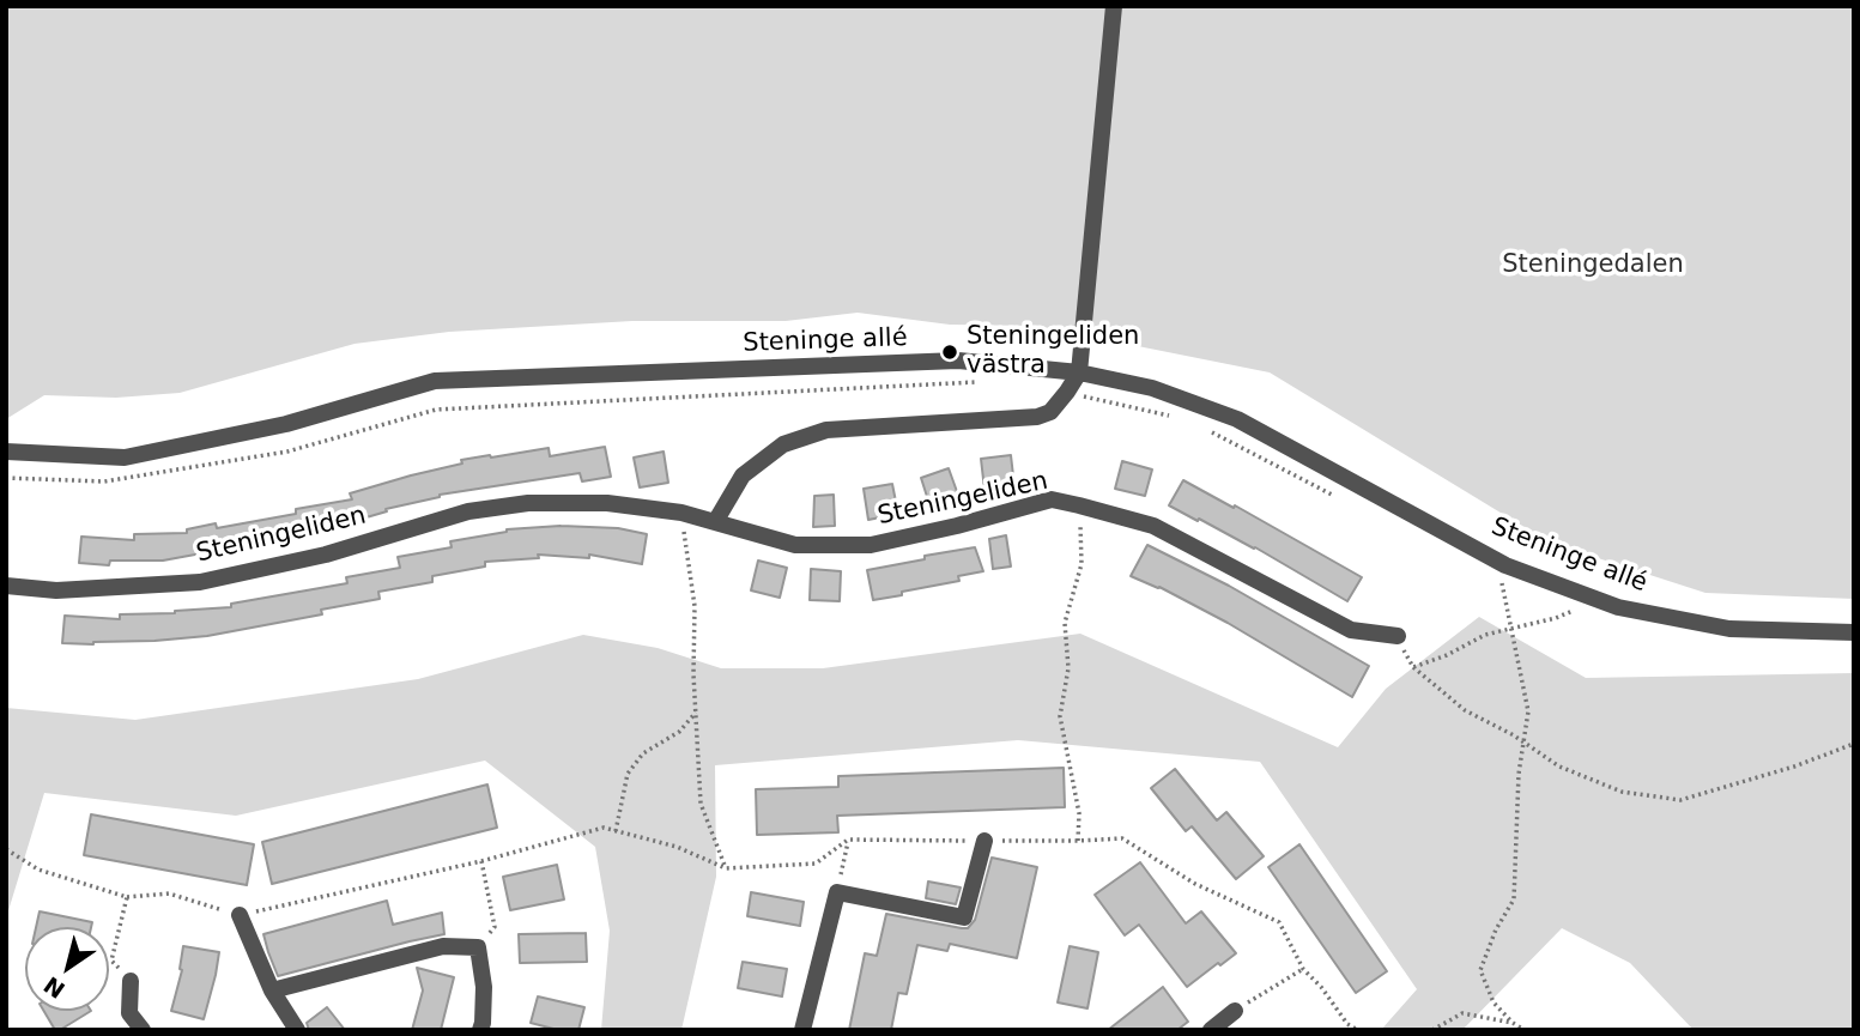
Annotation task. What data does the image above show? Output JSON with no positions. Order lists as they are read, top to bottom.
{
  "streets": {
    "street": ["Steninge allé", "Steningeliden"]
  },
  "parks": ["Steningedalen"],
  "places": ["Steningeliden västra"],
  "north": "bottom left"
}
